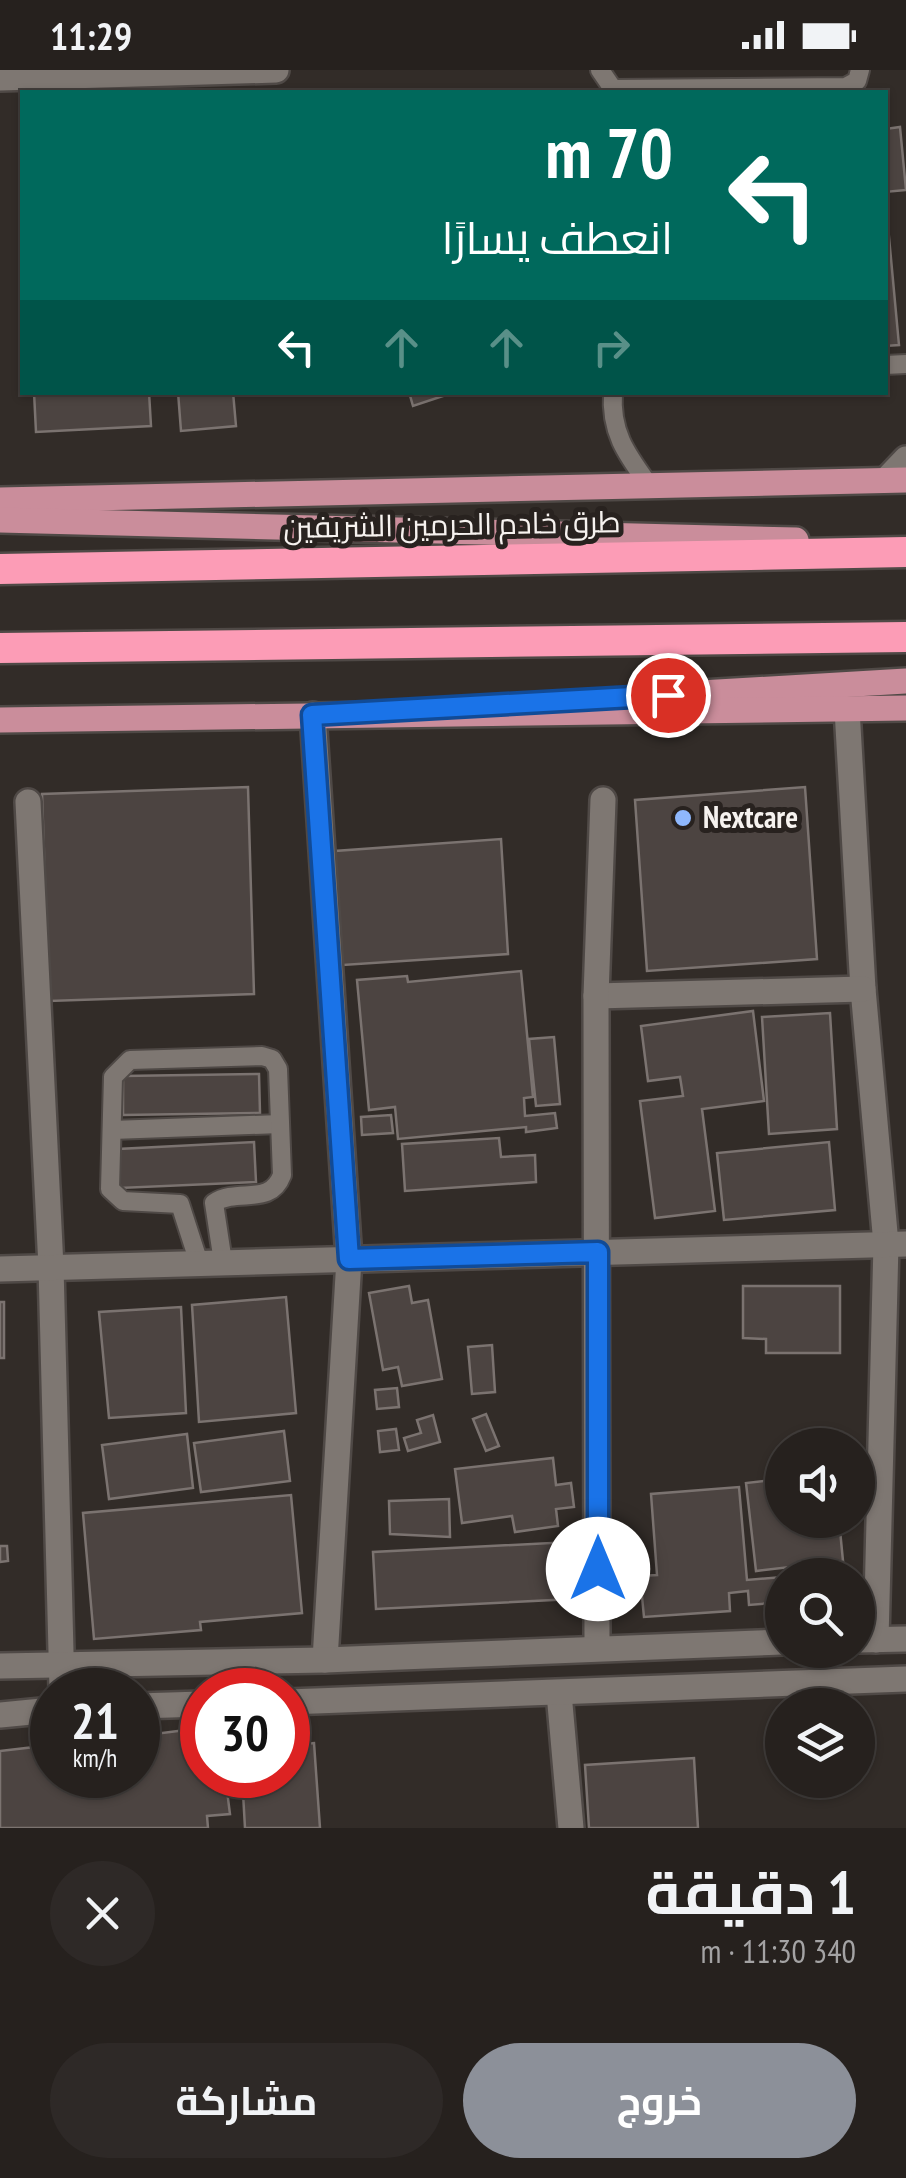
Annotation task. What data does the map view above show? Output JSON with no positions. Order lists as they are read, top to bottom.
{
  "streets": {
    "highway": ["طرق خادم الحرمين الشريفين"]
  },
  "places": ["Nextcare"],
  "page": {
    "status": "11:29",
    "turn": ["70 m", "انعطف يسارًا"],
    "speed": "21 km/h",
    "limit": "30",
    "heading": ["1 دقيقة", "340 m · 11:30"],
    "buttons": ["خروج", "مشاركة"]
  }
}
